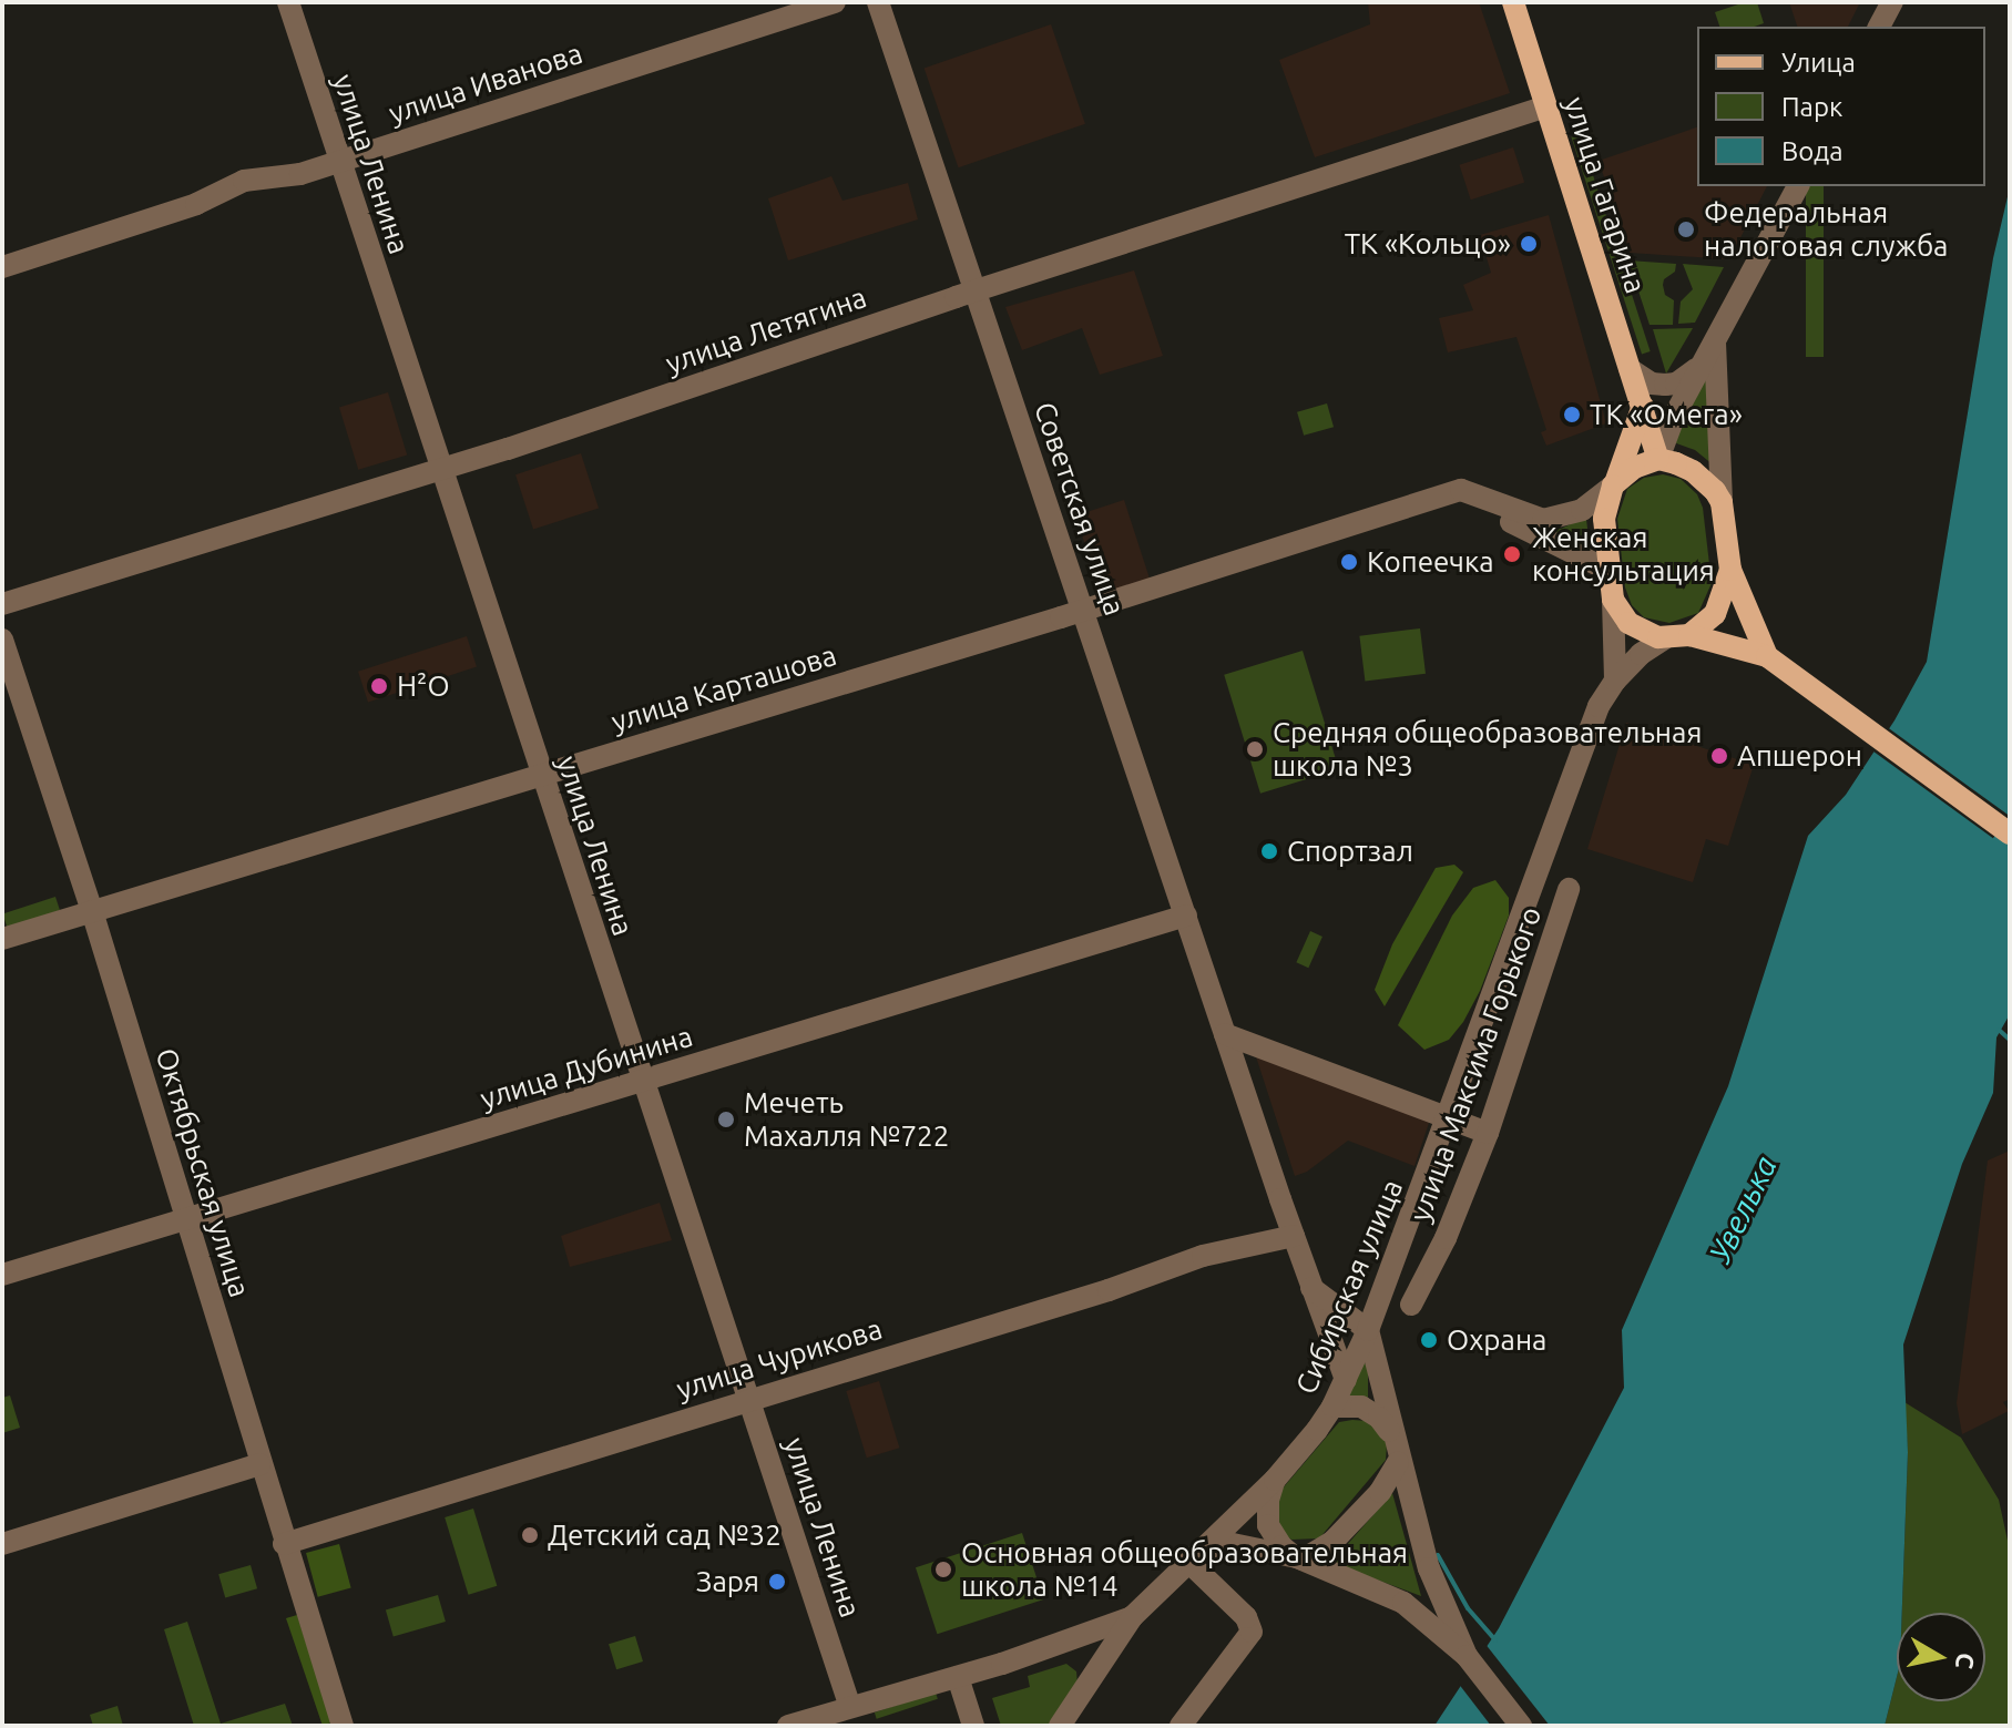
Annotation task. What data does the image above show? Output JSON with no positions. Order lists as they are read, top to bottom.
{
  "streets": {
    "main road": ["улица Гагарина"],
    "street": [
      "улица Иванова",
      "улица Ленина",
      "улица Летягина",
      "Советская улица",
      "улица Карташова",
      "улица Максима Горького",
      "улица Дубинина",
      "Октябрьская улица",
      "Сибирская улица",
      "улица Чурикова"
    ]
  },
  "crossings": [
    ["улица Иванова", "улица Ленина"],
    ["улица Ленина", "улица Летягина"],
    ["улица Ленина", "улица Карташова"],
    ["улица Ленина", "улица Дубинина"],
    ["улица Ленина", "Сибирская улица"],
    ["улица Ленина", "улица Чурикова"],
    ["улица Гагарина", "улица Летягина"],
    ["улица Гагарина", "Сибирская улица"],
    ["улица Летягина", "Советская улица"],
    ["Советская улица", "улица Карташова"],
    ["Советская улица", "улица Дубинина"],
    ["Советская улица", "Сибирская улица"],
    ["Советская улица", "улица Чурикова"],
    ["улица Карташова", "Октябрьская улица"],
    ["улица Дубинина", "Октябрьская улица"],
    ["Октябрьская улица", "улица Чурикова"]
  ],
  "water": ["Увелька"],
  "places": [
    "Федеральная налоговая служба",
    "ТК «Кольцо»",
    "ТК «Омега»",
    "Женская консультация",
    "Копеечка",
    "H²O",
    "Средняя общеобразовательная школа №3",
    "Апшерон",
    "Спортзал",
    "Мечеть Махалля №722",
    "Охрана",
    "Детский сад №32",
    "Основная общеобразовательная школа №14",
    "Заря"
  ],
  "legend": ["Улица", "Парк", "Вода"],
  "north": "right"
}
